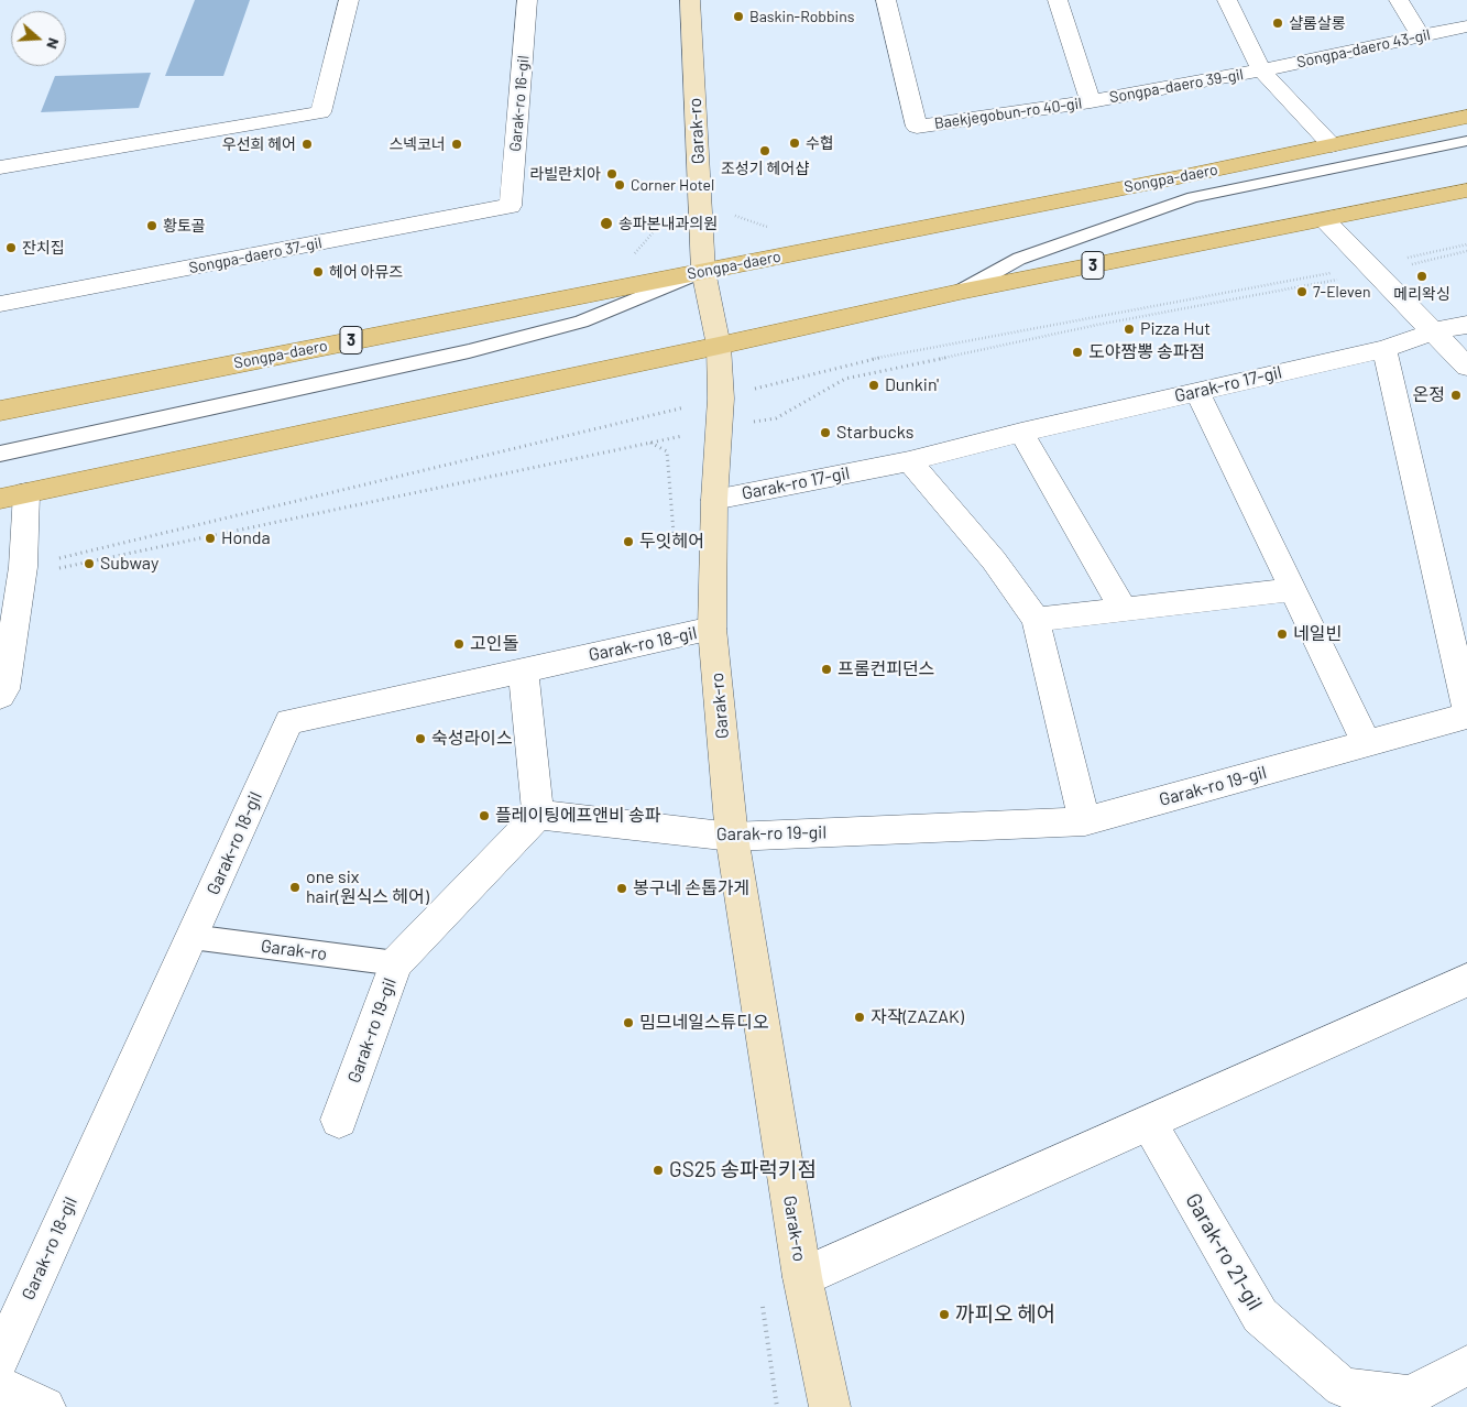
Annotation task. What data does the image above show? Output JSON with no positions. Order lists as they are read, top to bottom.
{
  "streets": {
    "main road": ["Songpa-daero", "3"],
    "street": [
      "Songpa-daero 43-gil",
      "Songpa-daero 39-gil",
      "Garak-ro 16-gil",
      "Baekjegobun-ro 40-gil",
      "Garak-ro",
      "Songpa-daero 37-gil",
      "Garak-ro 17-gil",
      "Garak-ro 18-gil",
      "Garak-ro 19-gil",
      "Garak-ro 21-gil"
    ]
  },
  "crossings": [
    ["Songpa-daero 43-gil", "Songpa-daero 39-gil"],
    ["Songpa-daero 39-gil", "Baekjegobun-ro 40-gil"],
    ["Songpa-daero 39-gil", "Songpa-daero"],
    ["Garak-ro 16-gil", "Songpa-daero 37-gil"],
    ["Garak-ro", "Songpa-daero"],
    ["Garak-ro", "3"],
    ["Garak-ro", "Garak-ro 17-gil"],
    ["Garak-ro", "Garak-ro 18-gil"],
    ["Garak-ro", "Garak-ro 19-gil"]
  ],
  "places": [
    "Baskin-Robbins",
    "샬롬살롱",
    "수협",
    "우선희 헤어",
    "스넥코너",
    "조성기 헤어샵",
    "라빌란치아",
    "Corner Hotel",
    "송파본내과의원",
    "황토골",
    "잔치집",
    "헤어 아뮤즈",
    "메리왁싱",
    "7-Eleven",
    "Pizza Hut",
    "도야짬뽕 송파점",
    "Dunkin'",
    "온정",
    "Starbucks",
    "Honda",
    "두잇헤어",
    "Subway",
    "네일빈",
    "고인돌",
    "프롬컨피던스",
    "숙성라이스",
    "플레이팅에프앤비 송파",
    "one six hair(원식스 헤어)",
    "봉구네 손톱가게",
    "자작(ZAZAK)",
    "밈므네일스튜디오",
    "GS25 송파럭키점",
    "까피오 헤어"
  ],
  "north": "right"
}
